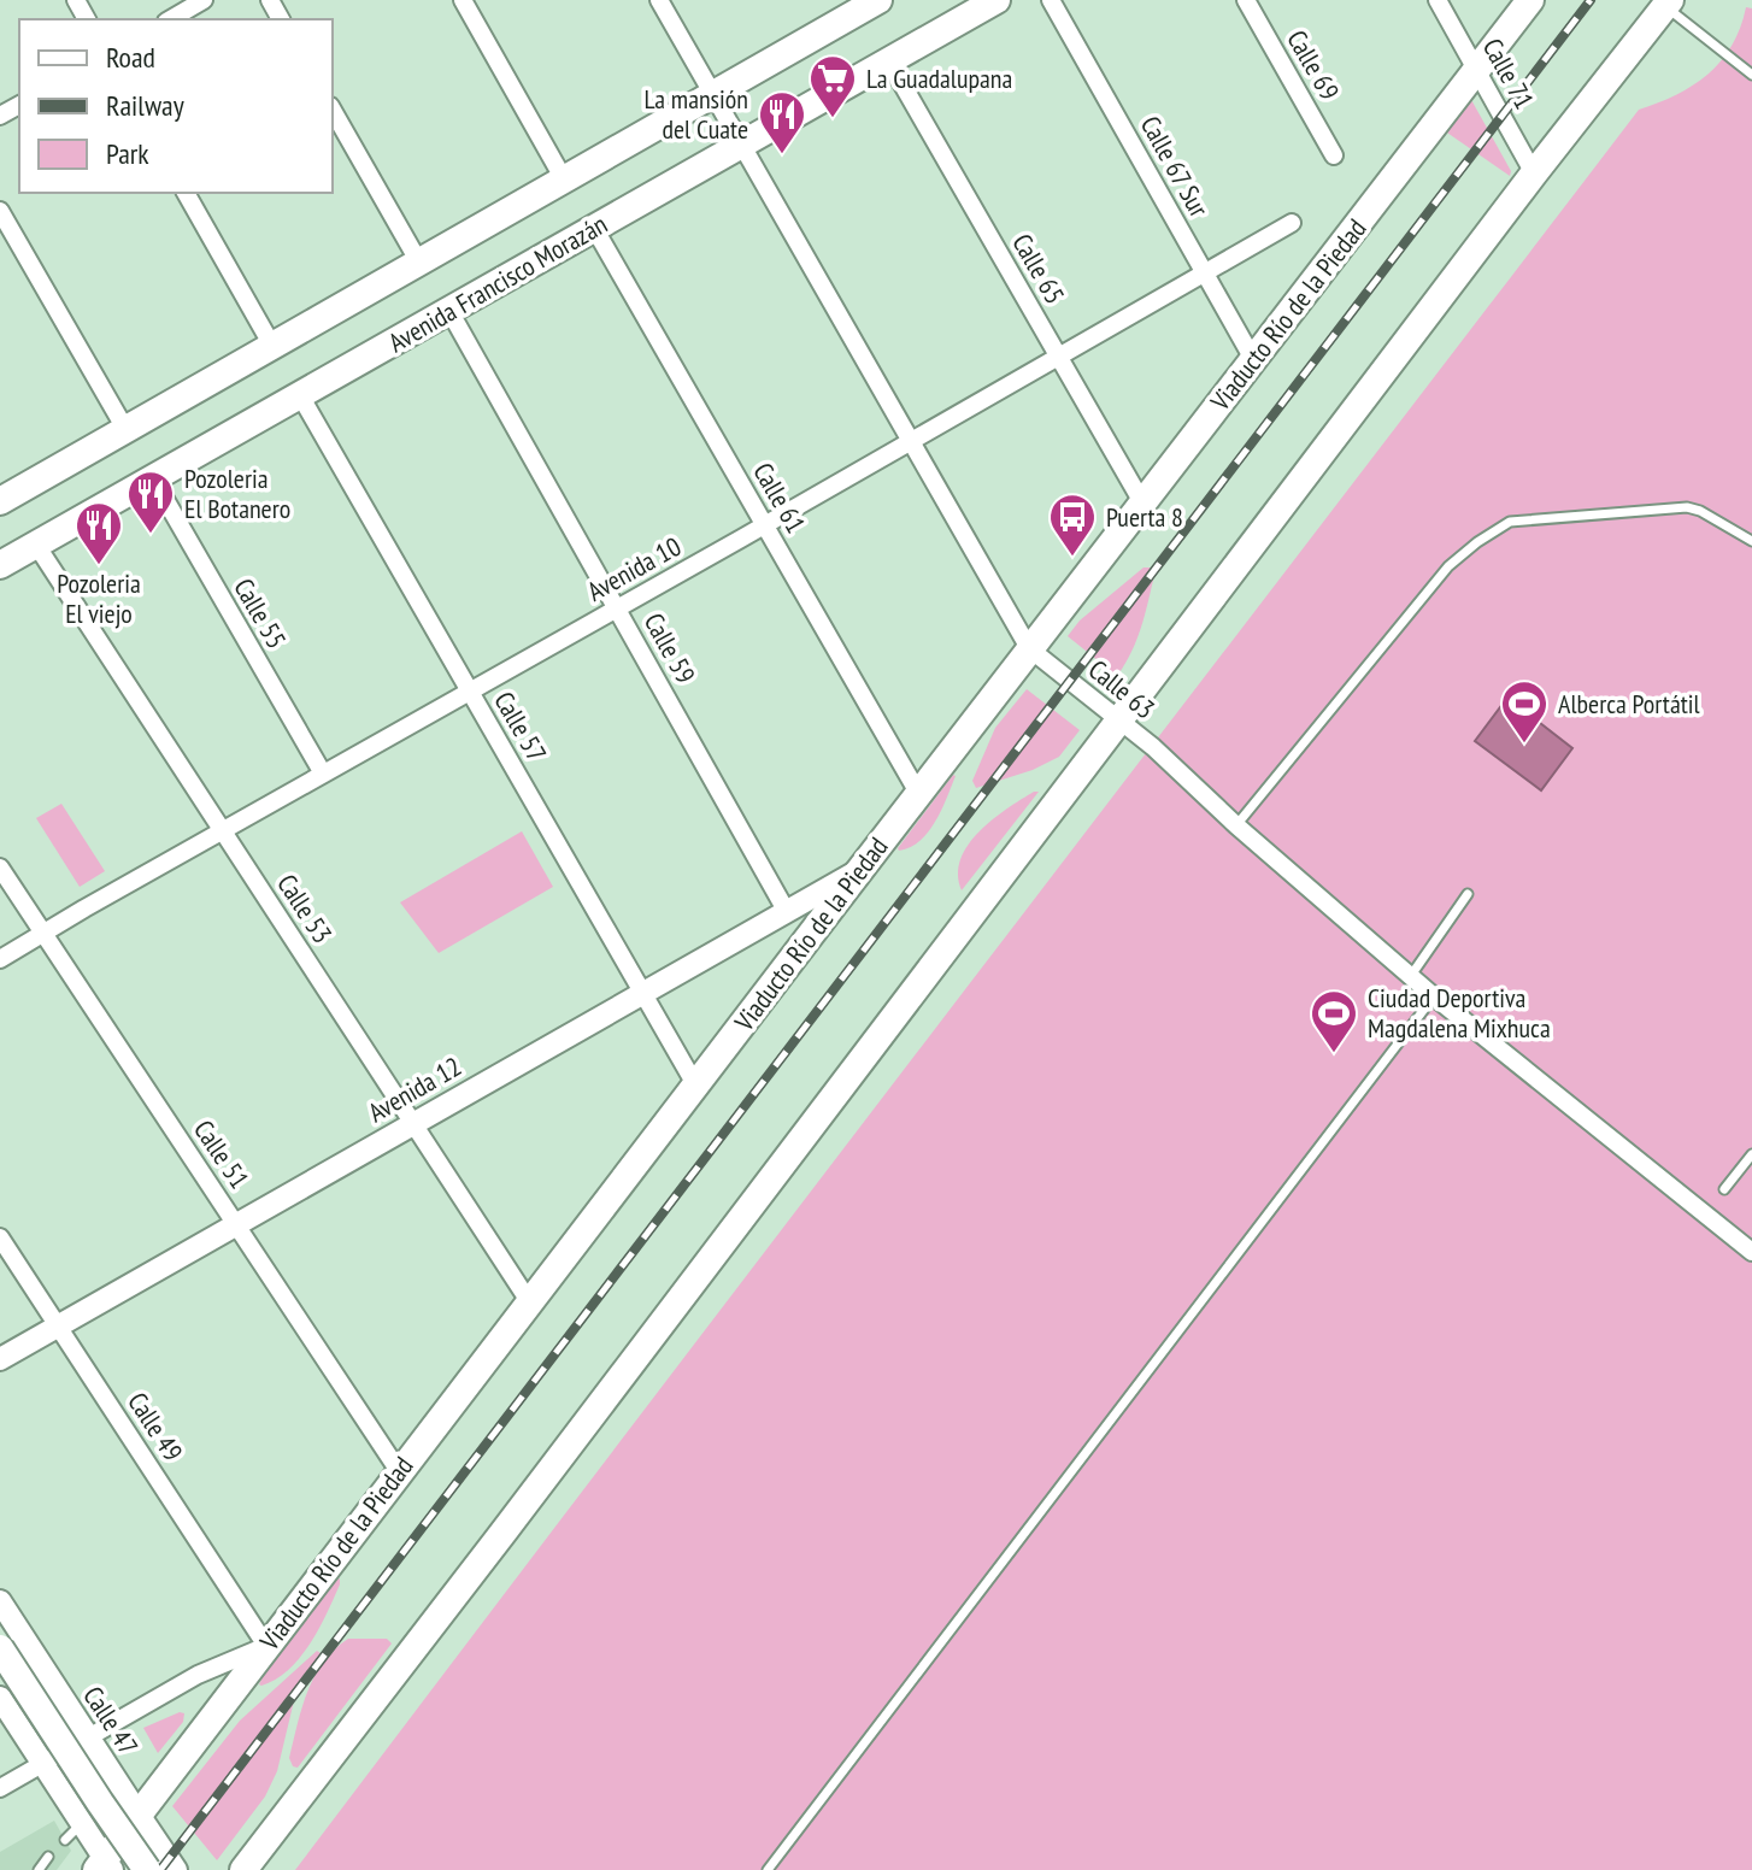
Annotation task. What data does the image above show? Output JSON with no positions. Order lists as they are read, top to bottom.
{
  "streets": {
    "main road": ["Avenida Francisco Morazán", "Viaducto Río de la Piedad"],
    "street": [
      "Calle 69",
      "Calle 71",
      "Calle 67 Sur",
      "Calle 65",
      "Calle 61",
      "Avenida 10",
      "Calle 55",
      "Calle 59",
      "Calle 63",
      "Calle 57",
      "Calle 53",
      "Avenida 12",
      "Calle 51",
      "Calle 49",
      "Calle 47"
    ]
  },
  "crossings": [
    ["Calle 71", "Viaducto Río de la Piedad"],
    ["Calle 67 Sur", "Viaducto Río de la Piedad"],
    ["Calle 67 Sur", "Avenida 10"],
    ["Calle 65", "Avenida Francisco Morazán"],
    ["Calle 65", "Viaducto Río de la Piedad"],
    ["Calle 65", "Avenida 10"],
    ["Avenida Francisco Morazán", "Calle 61"],
    ["Avenida Francisco Morazán", "Calle 55"],
    ["Avenida Francisco Morazán", "Calle 59"],
    ["Avenida Francisco Morazán", "Calle 63"],
    ["Avenida Francisco Morazán", "Calle 57"],
    ["Avenida Francisco Morazán", "Calle 53"],
    ["Viaducto Río de la Piedad", "Calle 61"],
    ["Viaducto Río de la Piedad", "Calle 63"],
    ["Viaducto Río de la Piedad", "Calle 57"],
    ["Viaducto Río de la Piedad", "Calle 53"],
    ["Viaducto Río de la Piedad", "Avenida 12"],
    ["Viaducto Río de la Piedad", "Calle 51"],
    ["Viaducto Río de la Piedad", "Calle 49"],
    ["Viaducto Río de la Piedad", "Calle 47"],
    ["Calle 61", "Avenida 10"],
    ["Avenida 10", "Calle 55"],
    ["Avenida 10", "Calle 59"],
    ["Avenida 10", "Calle 63"],
    ["Avenida 10", "Calle 57"],
    ["Avenida 10", "Calle 53"],
    ["Avenida 10", "Calle 51"],
    ["Calle 59", "Avenida 12"],
    ["Calle 57", "Avenida 12"],
    ["Calle 53", "Avenida 12"],
    ["Avenida 12", "Calle 51"],
    ["Avenida 12", "Calle 49"]
  ],
  "places": {
    "supermarket": ["La Guadalupana"],
    "restaurant": ["La mansión del Cuate", "Pozoleria El Botanero", "Pozoleria El viejo"],
    "bus stop": ["Puerta 8"],
    "sports": ["Alberca Portátil", "Ciudad Deportiva Magdalena Mixhuca"]
  },
  "legend": ["Road", "Railway", "Park"]
}
